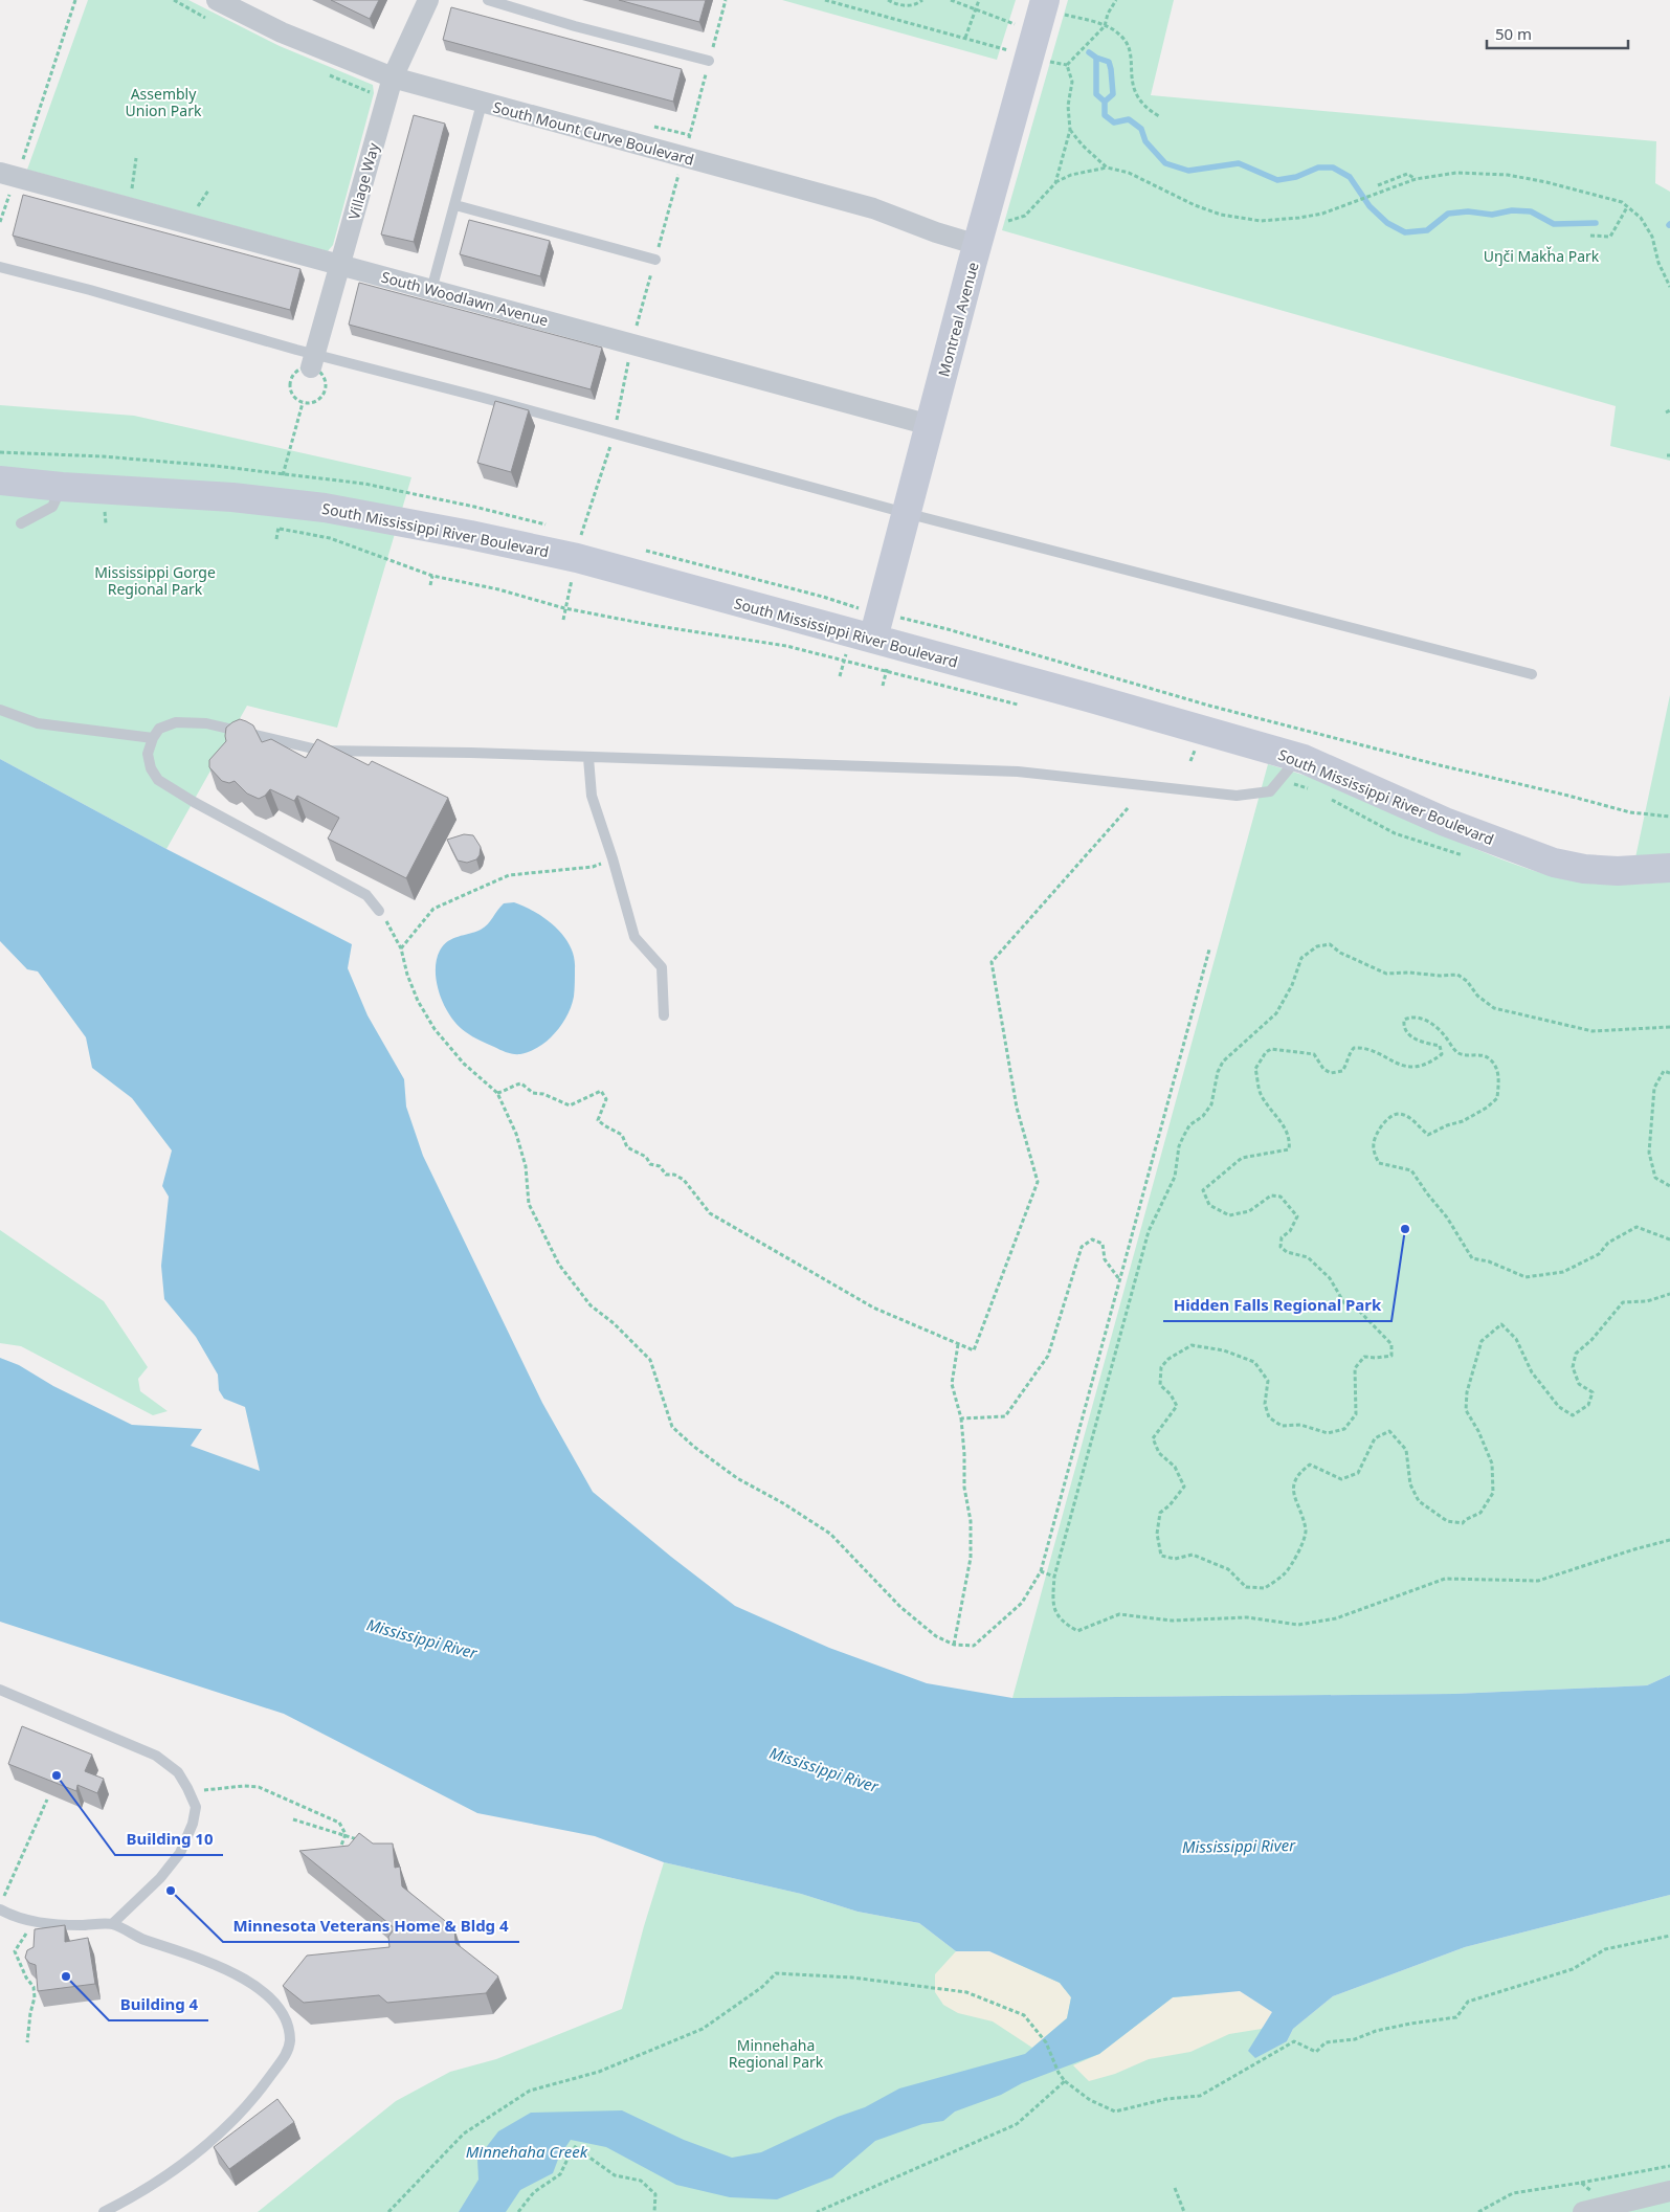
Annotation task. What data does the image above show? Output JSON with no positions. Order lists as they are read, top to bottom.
{
  "streets": {
    "street": [
      "South Mount Curve Boulevard",
      "Village Way",
      "South Woodlawn Avenue",
      "Montreal Avenue",
      "South Mississippi River Boulevard"
    ]
  },
  "crossings": [
    ["South Mount Curve Boulevard", "Village Way"],
    ["South Mount Curve Boulevard", "Montreal Avenue"],
    ["Village Way", "South Woodlawn Avenue"],
    ["South Woodlawn Avenue", "Montreal Avenue"],
    ["Montreal Avenue", "South Mississippi River Boulevard"]
  ],
  "water": ["Mississippi River", "Minnehaha Creek"],
  "parks": [
    "Assembly Union Park",
    "Uŋči Makȟa Park",
    "Mississippi Gorge Regional Park",
    "Minnehaha Regional Park"
  ],
  "places": [
    "Hidden Falls Regional Park",
    "Building 10",
    "Minnesota Veterans Home & Bldg 4",
    "Building 4"
  ],
  "scale_bar": "50 m"
}
